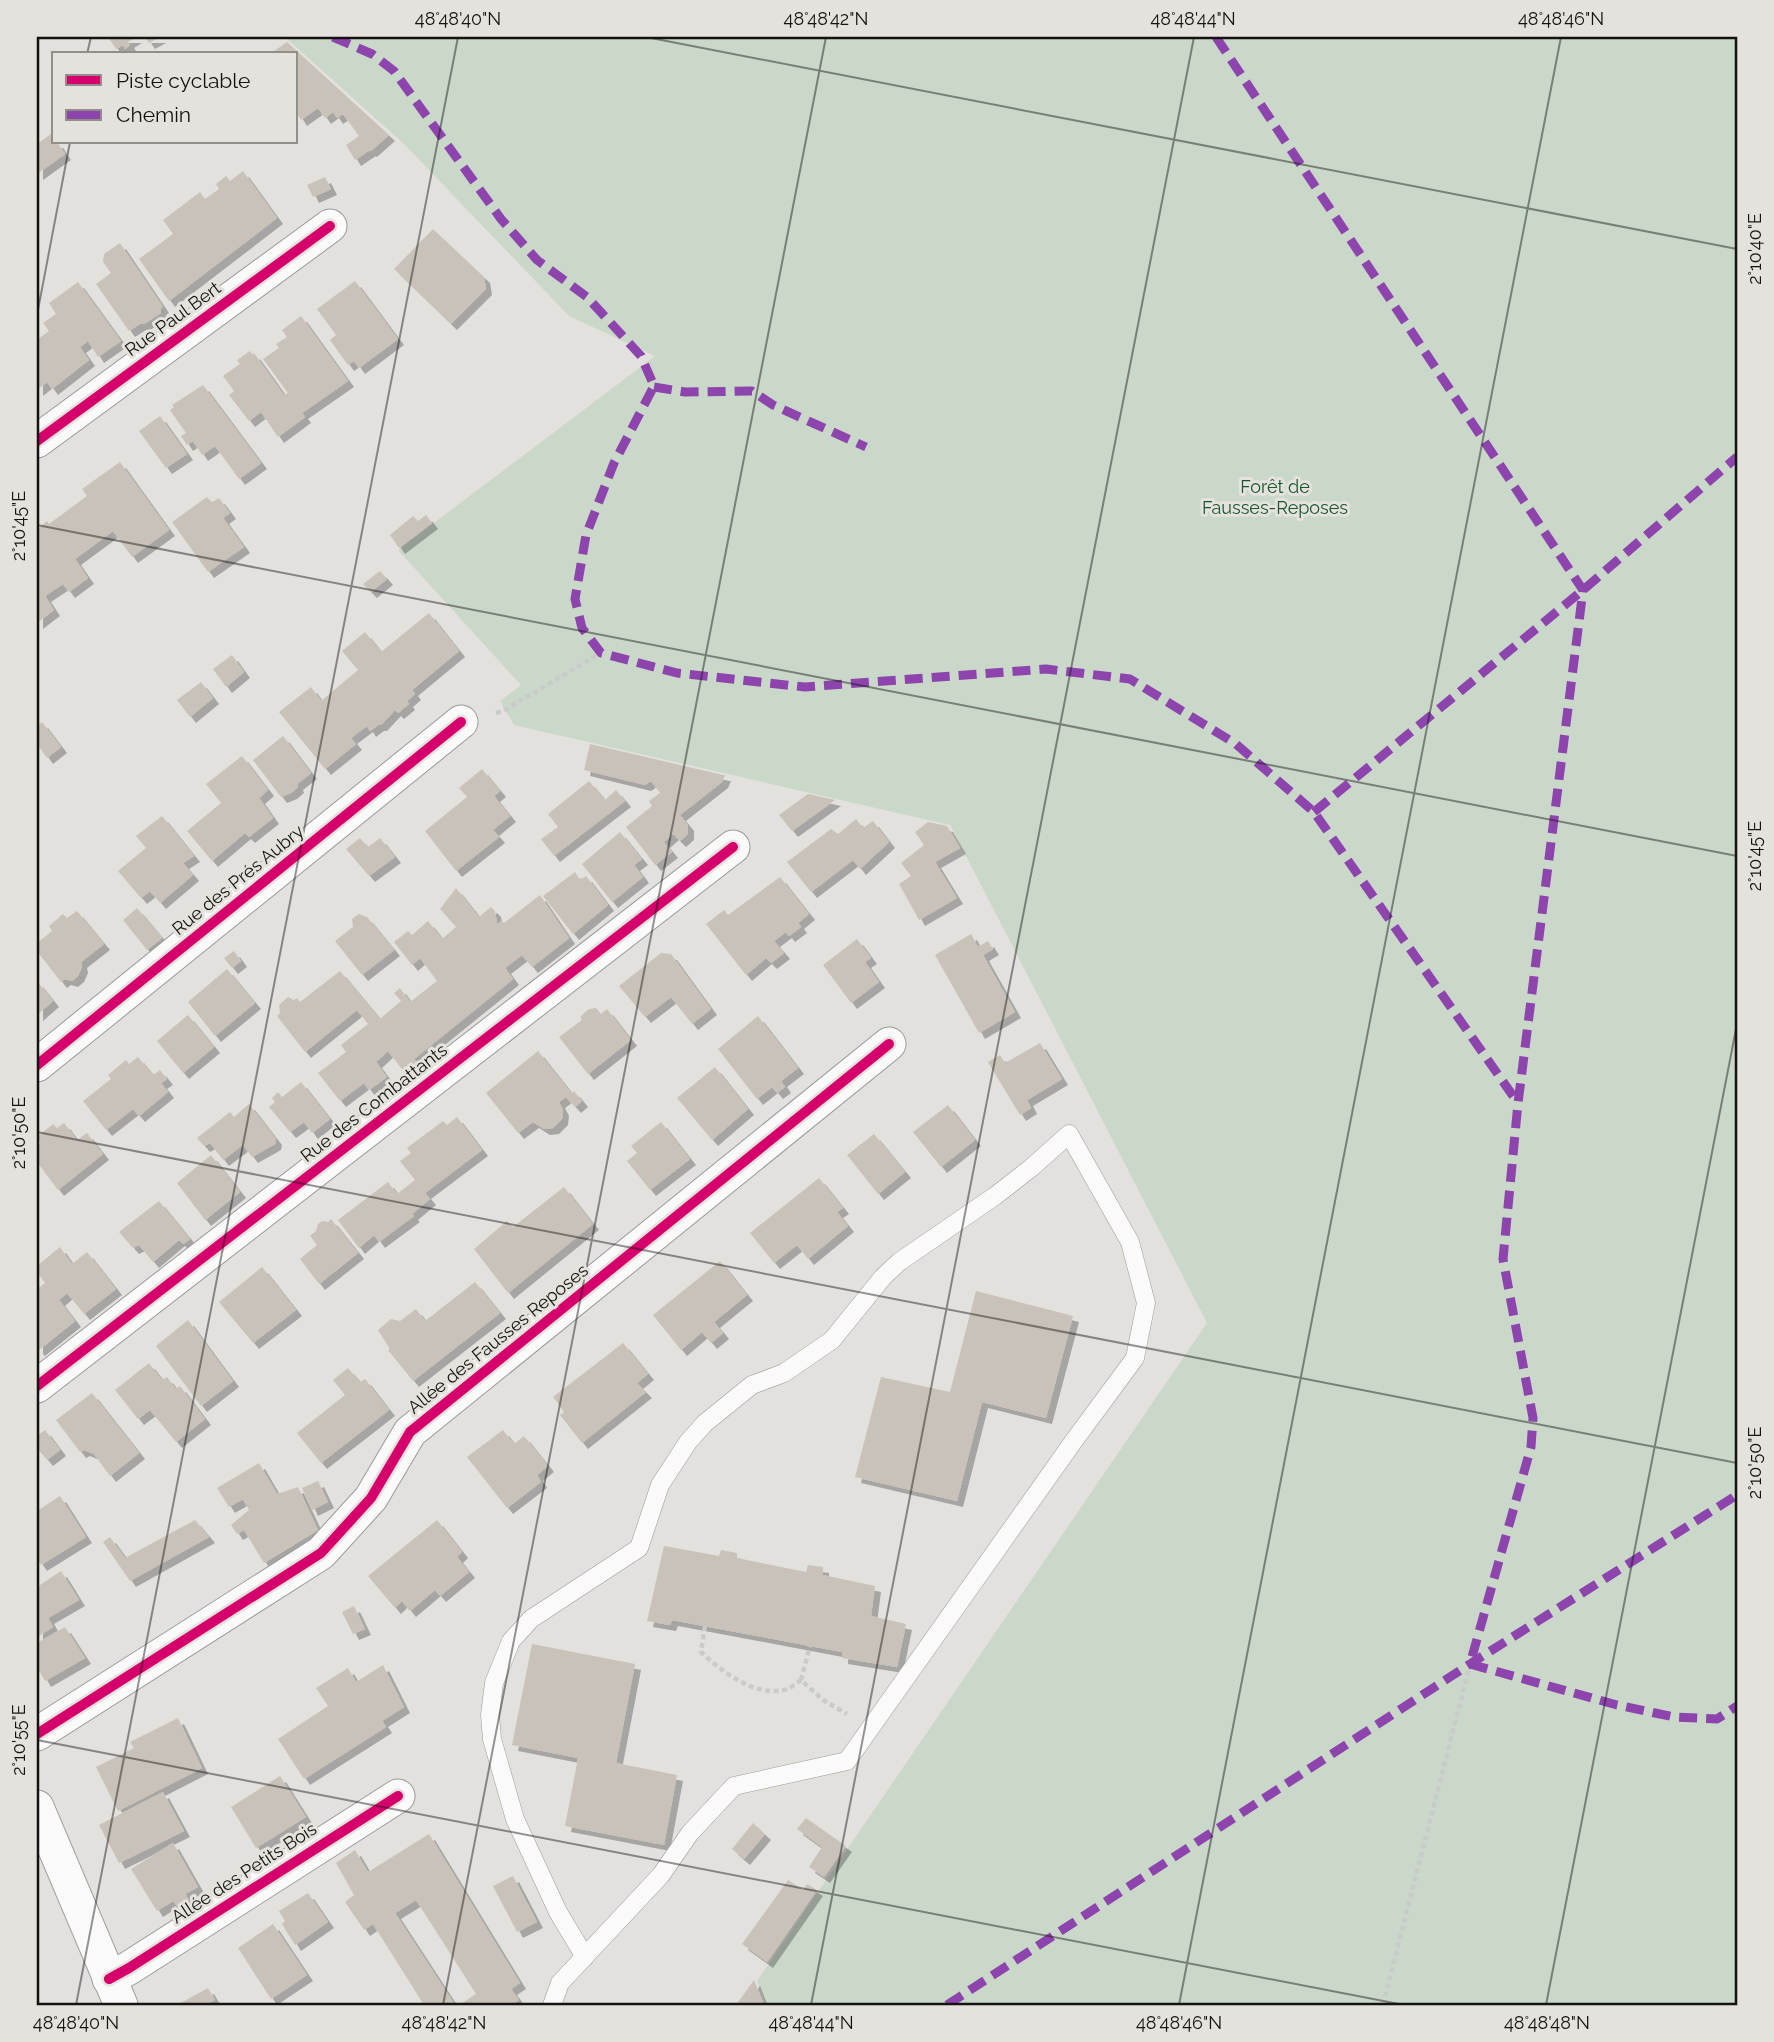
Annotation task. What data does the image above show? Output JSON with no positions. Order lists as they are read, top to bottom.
{
  "streets": {
    "street": [
      "Rue Paul Bert",
      "Rue des Prés Aubry",
      "Rue des Combattants",
      "Allée des Fausses Reposes",
      "Allée des Petits Bois"
    ]
  },
  "parks": ["Forêt de Fausses-Reposes"],
  "legend": ["Piste cyclable", "Chemin"],
  "coordinates": [
    "48°48'40\"N",
    "48°48'42\"N",
    "48°48'44\"N",
    "48°48'46\"N",
    "2°10'40\"E",
    "2°10'45\"E",
    "2°10'50\"E",
    "2°10'55\"E",
    "48°48'48\"N"
  ]
}
